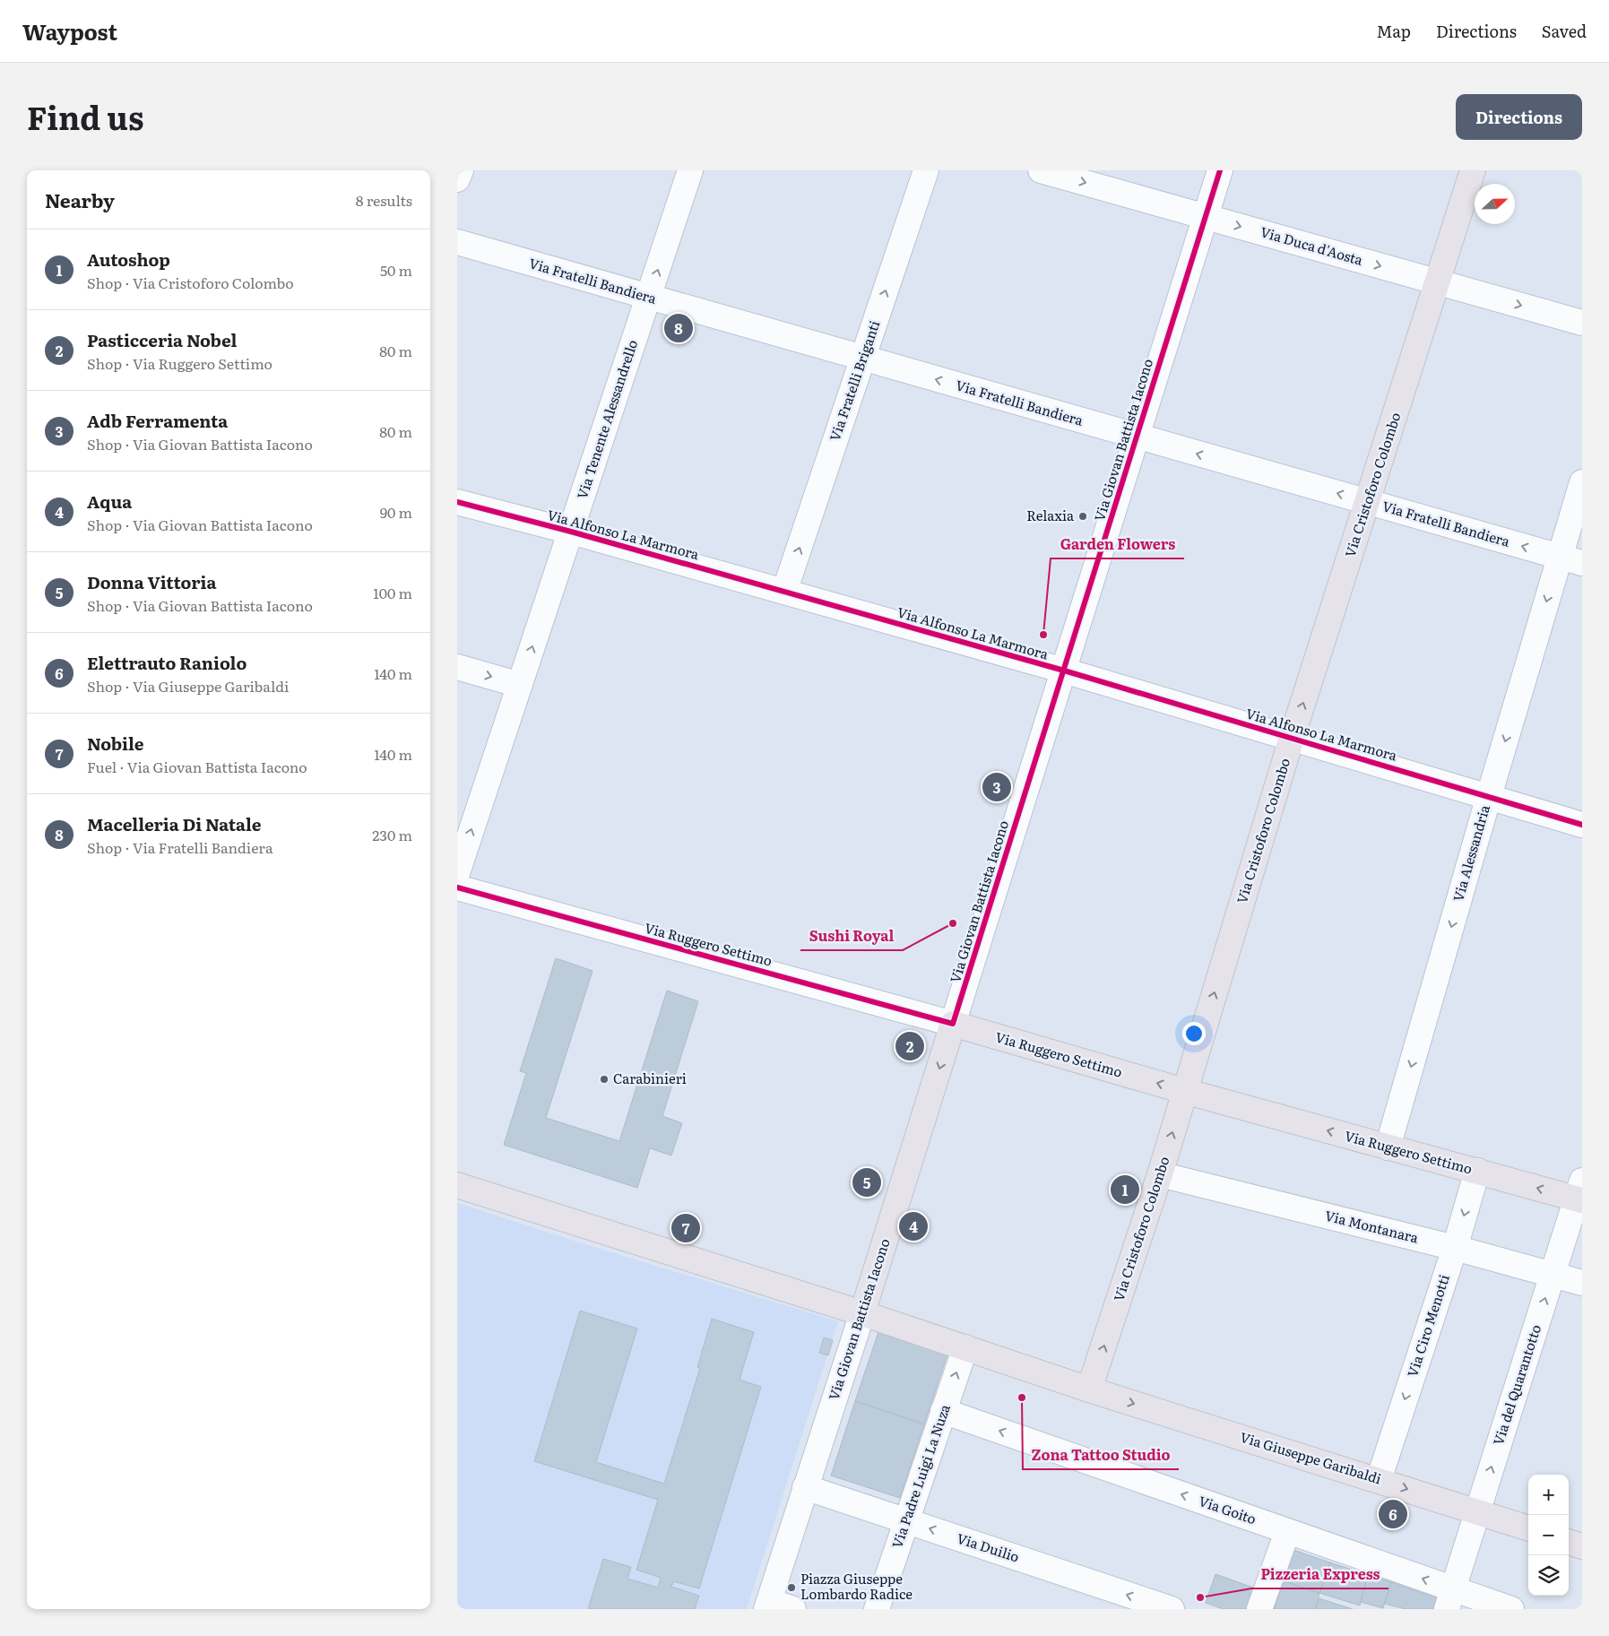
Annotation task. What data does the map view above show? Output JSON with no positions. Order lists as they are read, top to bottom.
{
  "streets": {
    "main road": [
      "Via Giovan Battista Iacono",
      "Via Cristoforo Colombo",
      "Via Ruggero Settimo",
      "Via Giuseppe Garibaldi"
    ],
    "street": [
      "Via Duca d'Aosta",
      "Via Fratelli Bandiera",
      "Via Fratelli Briganti",
      "Via Tenente Alessandrello",
      "Via Alfonso La Marmora",
      "Via Alessandria",
      "Via Montanara",
      "Via Ciro Menotti",
      "Via del Quarantotto",
      "Via Padre Luigi La Nuza",
      "Via Goito",
      "Via Duilio"
    ]
  },
  "crossings": [
    ["Via Duca d'Aosta", "Via Giovan Battista Iacono"],
    ["Via Duca d'Aosta", "Via Cristoforo Colombo"],
    ["Via Fratelli Bandiera", "Via Fratelli Briganti"],
    ["Via Fratelli Bandiera", "Via Tenente Alessandrello"],
    ["Via Fratelli Bandiera", "Via Giovan Battista Iacono"],
    ["Via Fratelli Bandiera", "Via Cristoforo Colombo"],
    ["Via Fratelli Bandiera", "Via Alessandria"],
    ["Via Fratelli Briganti", "Via Alfonso La Marmora"],
    ["Via Tenente Alessandrello", "Via Alfonso La Marmora"],
    ["Via Giovan Battista Iacono", "Via Alfonso La Marmora"],
    ["Via Giovan Battista Iacono", "Via Ruggero Settimo"],
    ["Via Giovan Battista Iacono", "Via Giuseppe Garibaldi"],
    ["Via Giovan Battista Iacono", "Via Duilio"],
    ["Via Cristoforo Colombo", "Via Alfonso La Marmora"],
    ["Via Cristoforo Colombo", "Via Ruggero Settimo"],
    ["Via Cristoforo Colombo", "Via Montanara"],
    ["Via Cristoforo Colombo", "Via Giuseppe Garibaldi"],
    ["Via Alfonso La Marmora", "Via Alessandria"],
    ["Via Alessandria", "Via Ruggero Settimo"],
    ["Via Ruggero Settimo", "Via Ciro Menotti"],
    ["Via Ruggero Settimo", "Via del Quarantotto"],
    ["Via Montanara", "Via Ciro Menotti"],
    ["Via Montanara", "Via del Quarantotto"],
    ["Via Ciro Menotti", "Via Giuseppe Garibaldi"],
    ["Via del Quarantotto", "Via Giuseppe Garibaldi"],
    ["Via del Quarantotto", "Via Goito"],
    ["Via Giuseppe Garibaldi", "Via Padre Luigi La Nuza"],
    ["Via Padre Luigi La Nuza", "Via Goito"],
    ["Via Padre Luigi La Nuza", "Via Duilio"]
  ],
  "one_way": [
    "Via Duca d'Aosta",
    "Via Fratelli Bandiera",
    "Via Fratelli Briganti",
    "Via Tenente Alessandrello",
    "Via Cristoforo Colombo",
    "Via Alessandria",
    "Via Ruggero Settimo",
    "Via Ciro Menotti",
    "Via del Quarantotto",
    "Via Giuseppe Garibaldi",
    "Via Goito",
    "Via Duilio"
  ],
  "places": [
    "Relaxia",
    "Garden Flowers",
    "Sushi Royal",
    "Carabinieri",
    "Zona Tattoo Studio",
    "Piazza Giuseppe Lombardo Radice",
    "Pizzeria Express"
  ],
  "north": "right",
  "page": {
    "header": "Waypost",
    "nav": ["Map", "Directions", "Saved"],
    "title": "Find us",
    "buttons": "Directions",
    "heading": ["Nearby", "8 results"],
    "list": [
      {
        "mark": "1",
        "name": "Autoshop",
        "note": "Shop · Via Cristoforo Colombo",
        "value": "50 m"
      },
      {
        "mark": "2",
        "name": "Pasticceria Nobel",
        "note": "Shop · Via Ruggero Settimo",
        "value": "80 m"
      },
      {
        "mark": "3",
        "name": "Adb Ferramenta",
        "note": "Shop · Via Giovan Battista Iacono",
        "value": "80 m"
      },
      {
        "mark": "4",
        "name": "Aqua",
        "note": "Shop · Via Giovan Battista Iacono",
        "value": "90 m"
      },
      {
        "mark": "5",
        "name": "Donna Vittoria",
        "note": "Shop · Via Giovan Battista Iacono",
        "value": "100 m"
      },
      {
        "mark": "6",
        "name": "Elettrauto Raniolo",
        "note": "Shop · Via Giuseppe Garibaldi",
        "value": "140 m"
      },
      {
        "mark": "7",
        "name": "Nobile",
        "note": "Fuel · Via Giovan Battista Iacono",
        "value": "140 m"
      },
      {
        "mark": "8",
        "name": "Macelleria Di Natale",
        "note": "Shop · Via Fratelli Bandiera",
        "value": "230 m"
      }
    ],
    "pins": [
      "8",
      "3",
      "2",
      "5",
      "1",
      "4",
      "7",
      "6"
    ],
    "map_buttons": ["+", "−"]
  }
}
